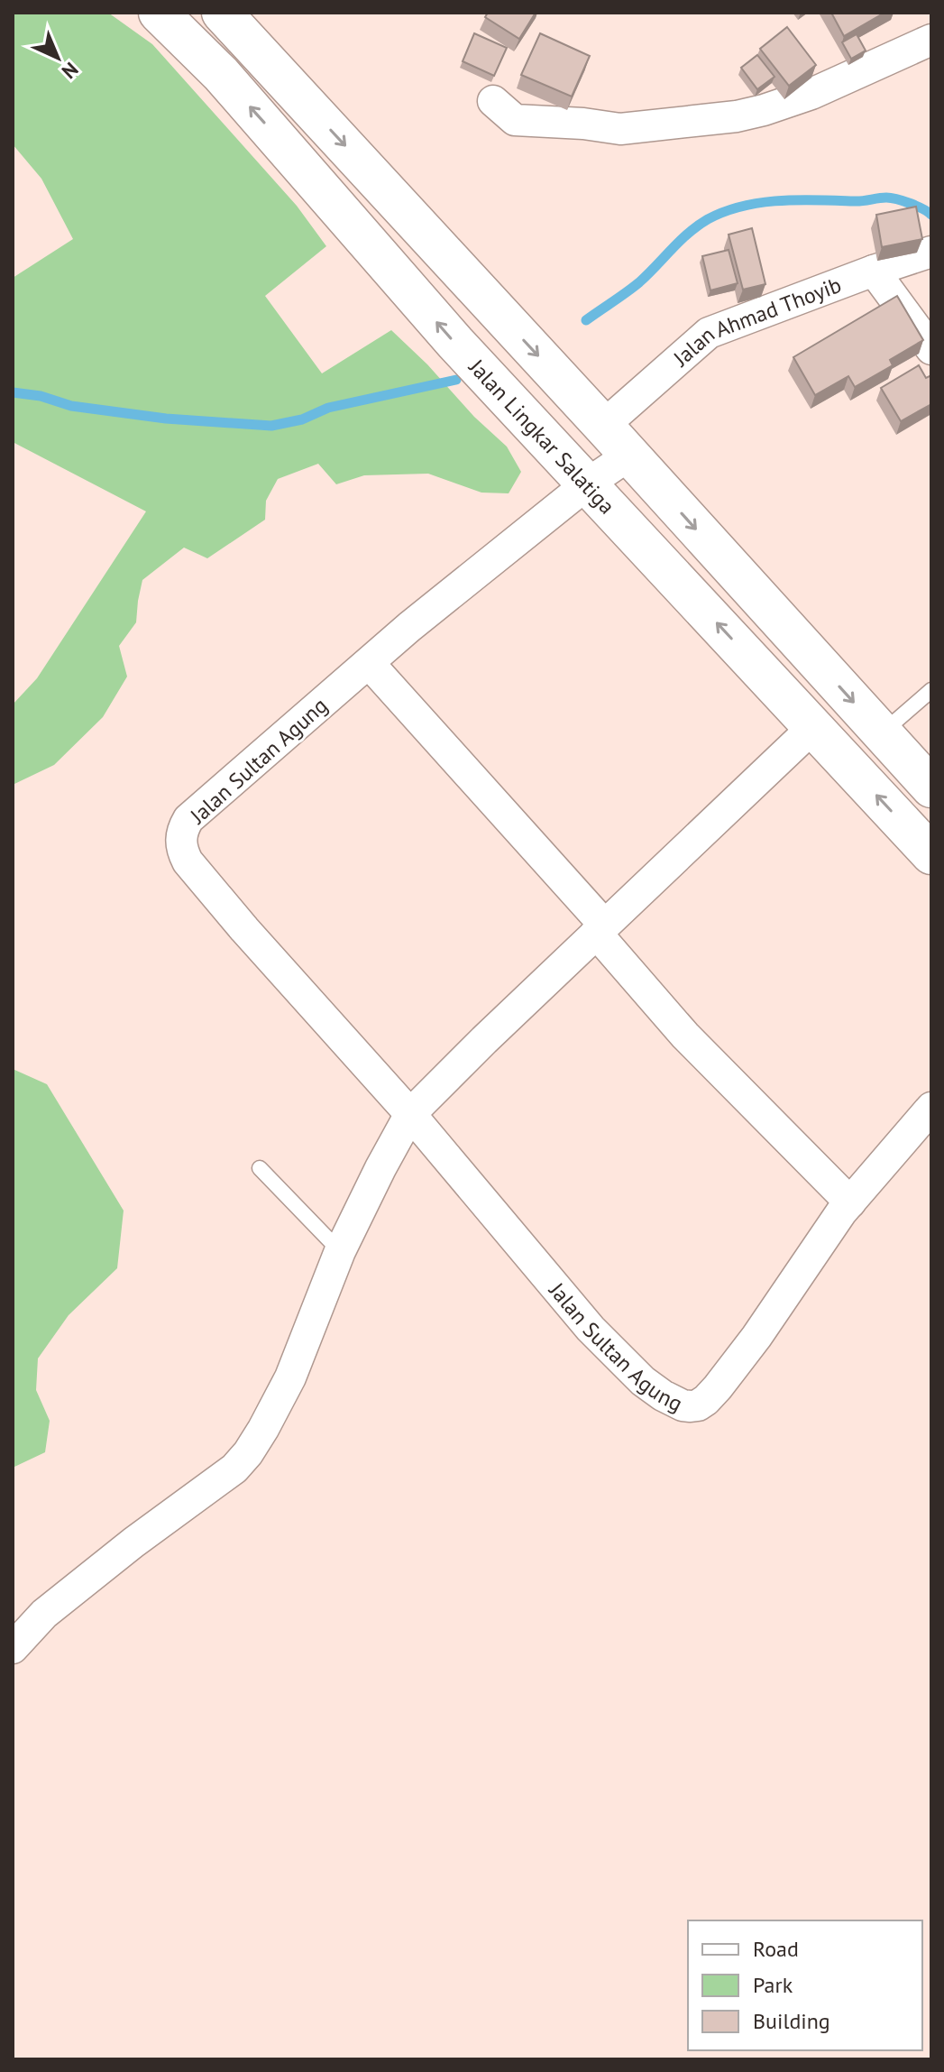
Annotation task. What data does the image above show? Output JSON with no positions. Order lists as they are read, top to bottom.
{
  "streets": {
    "highway": ["Jalan Lingkar Salatiga"],
    "street": ["Jalan Ahmad Thoyib", "Jalan Sultan Agung"]
  },
  "crossings": [
    ["Jalan Lingkar Salatiga", "Jalan Sultan Agung"]
  ],
  "legend": ["Road", "Park", "Building"],
  "north": "bottom right"
}
